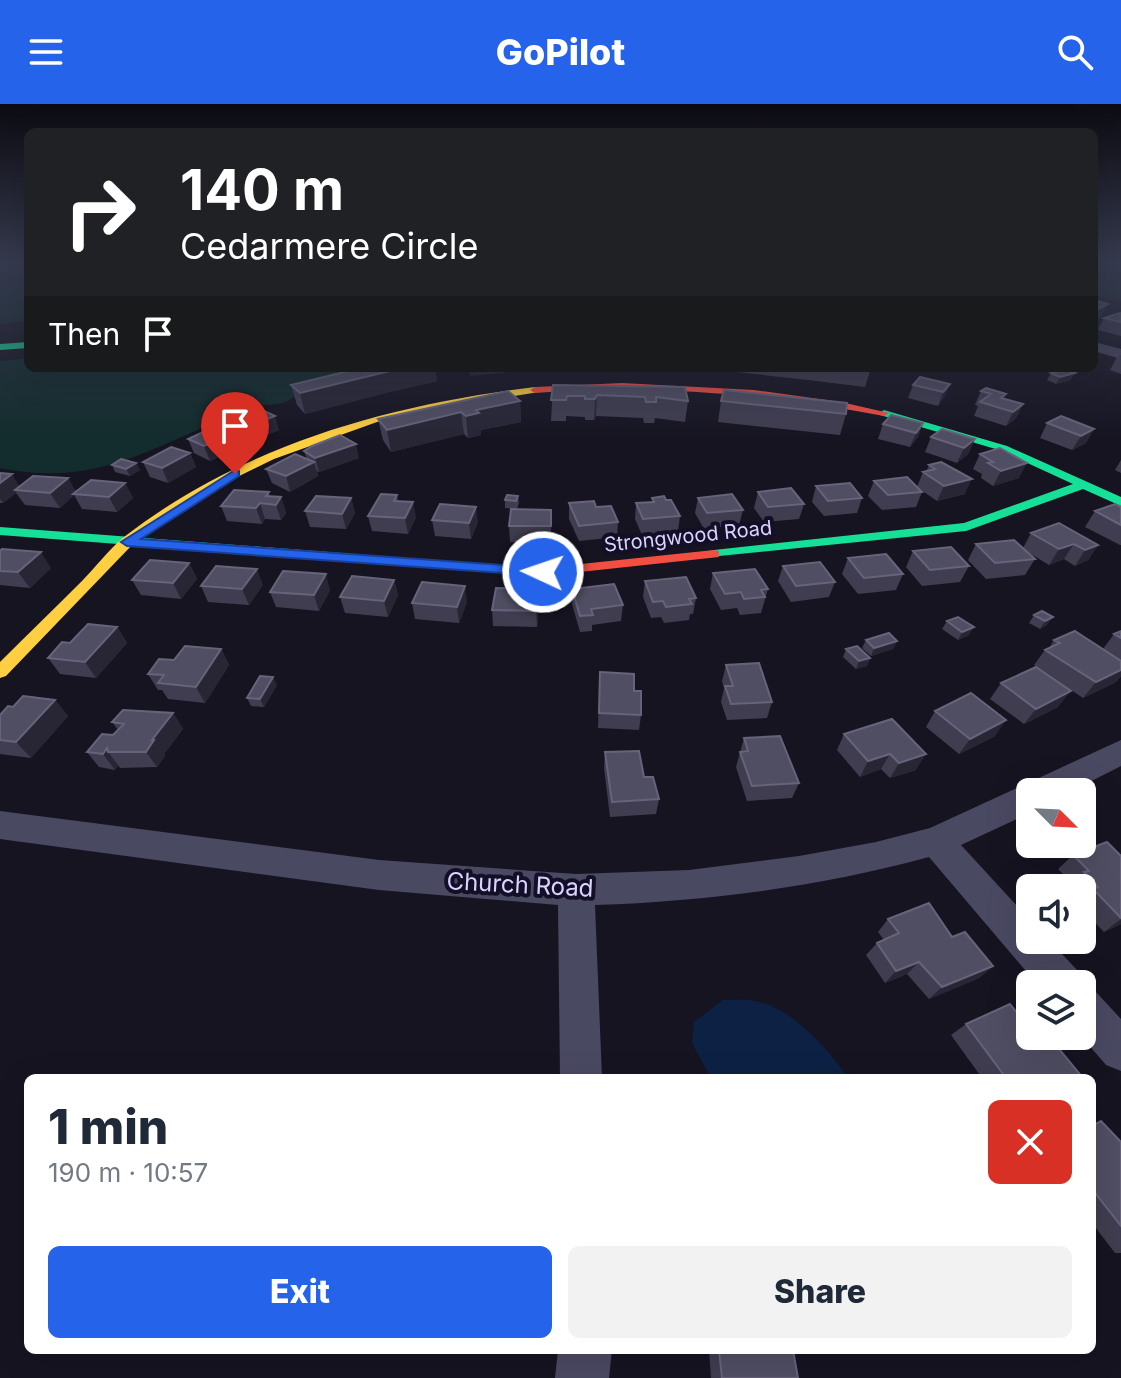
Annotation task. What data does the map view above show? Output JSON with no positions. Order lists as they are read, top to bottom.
{
  "streets": {
    "main road": ["Strongwood Road"],
    "street": ["Church Road"]
  },
  "north": "bottom right",
  "page": {
    "header": "GoPilot",
    "turn": ["140 m", "Cedarmere Circle"],
    "then": "Then",
    "heading": ["1 min", "190 m · 10:57"],
    "buttons": ["Exit", "Share"]
  }
}
